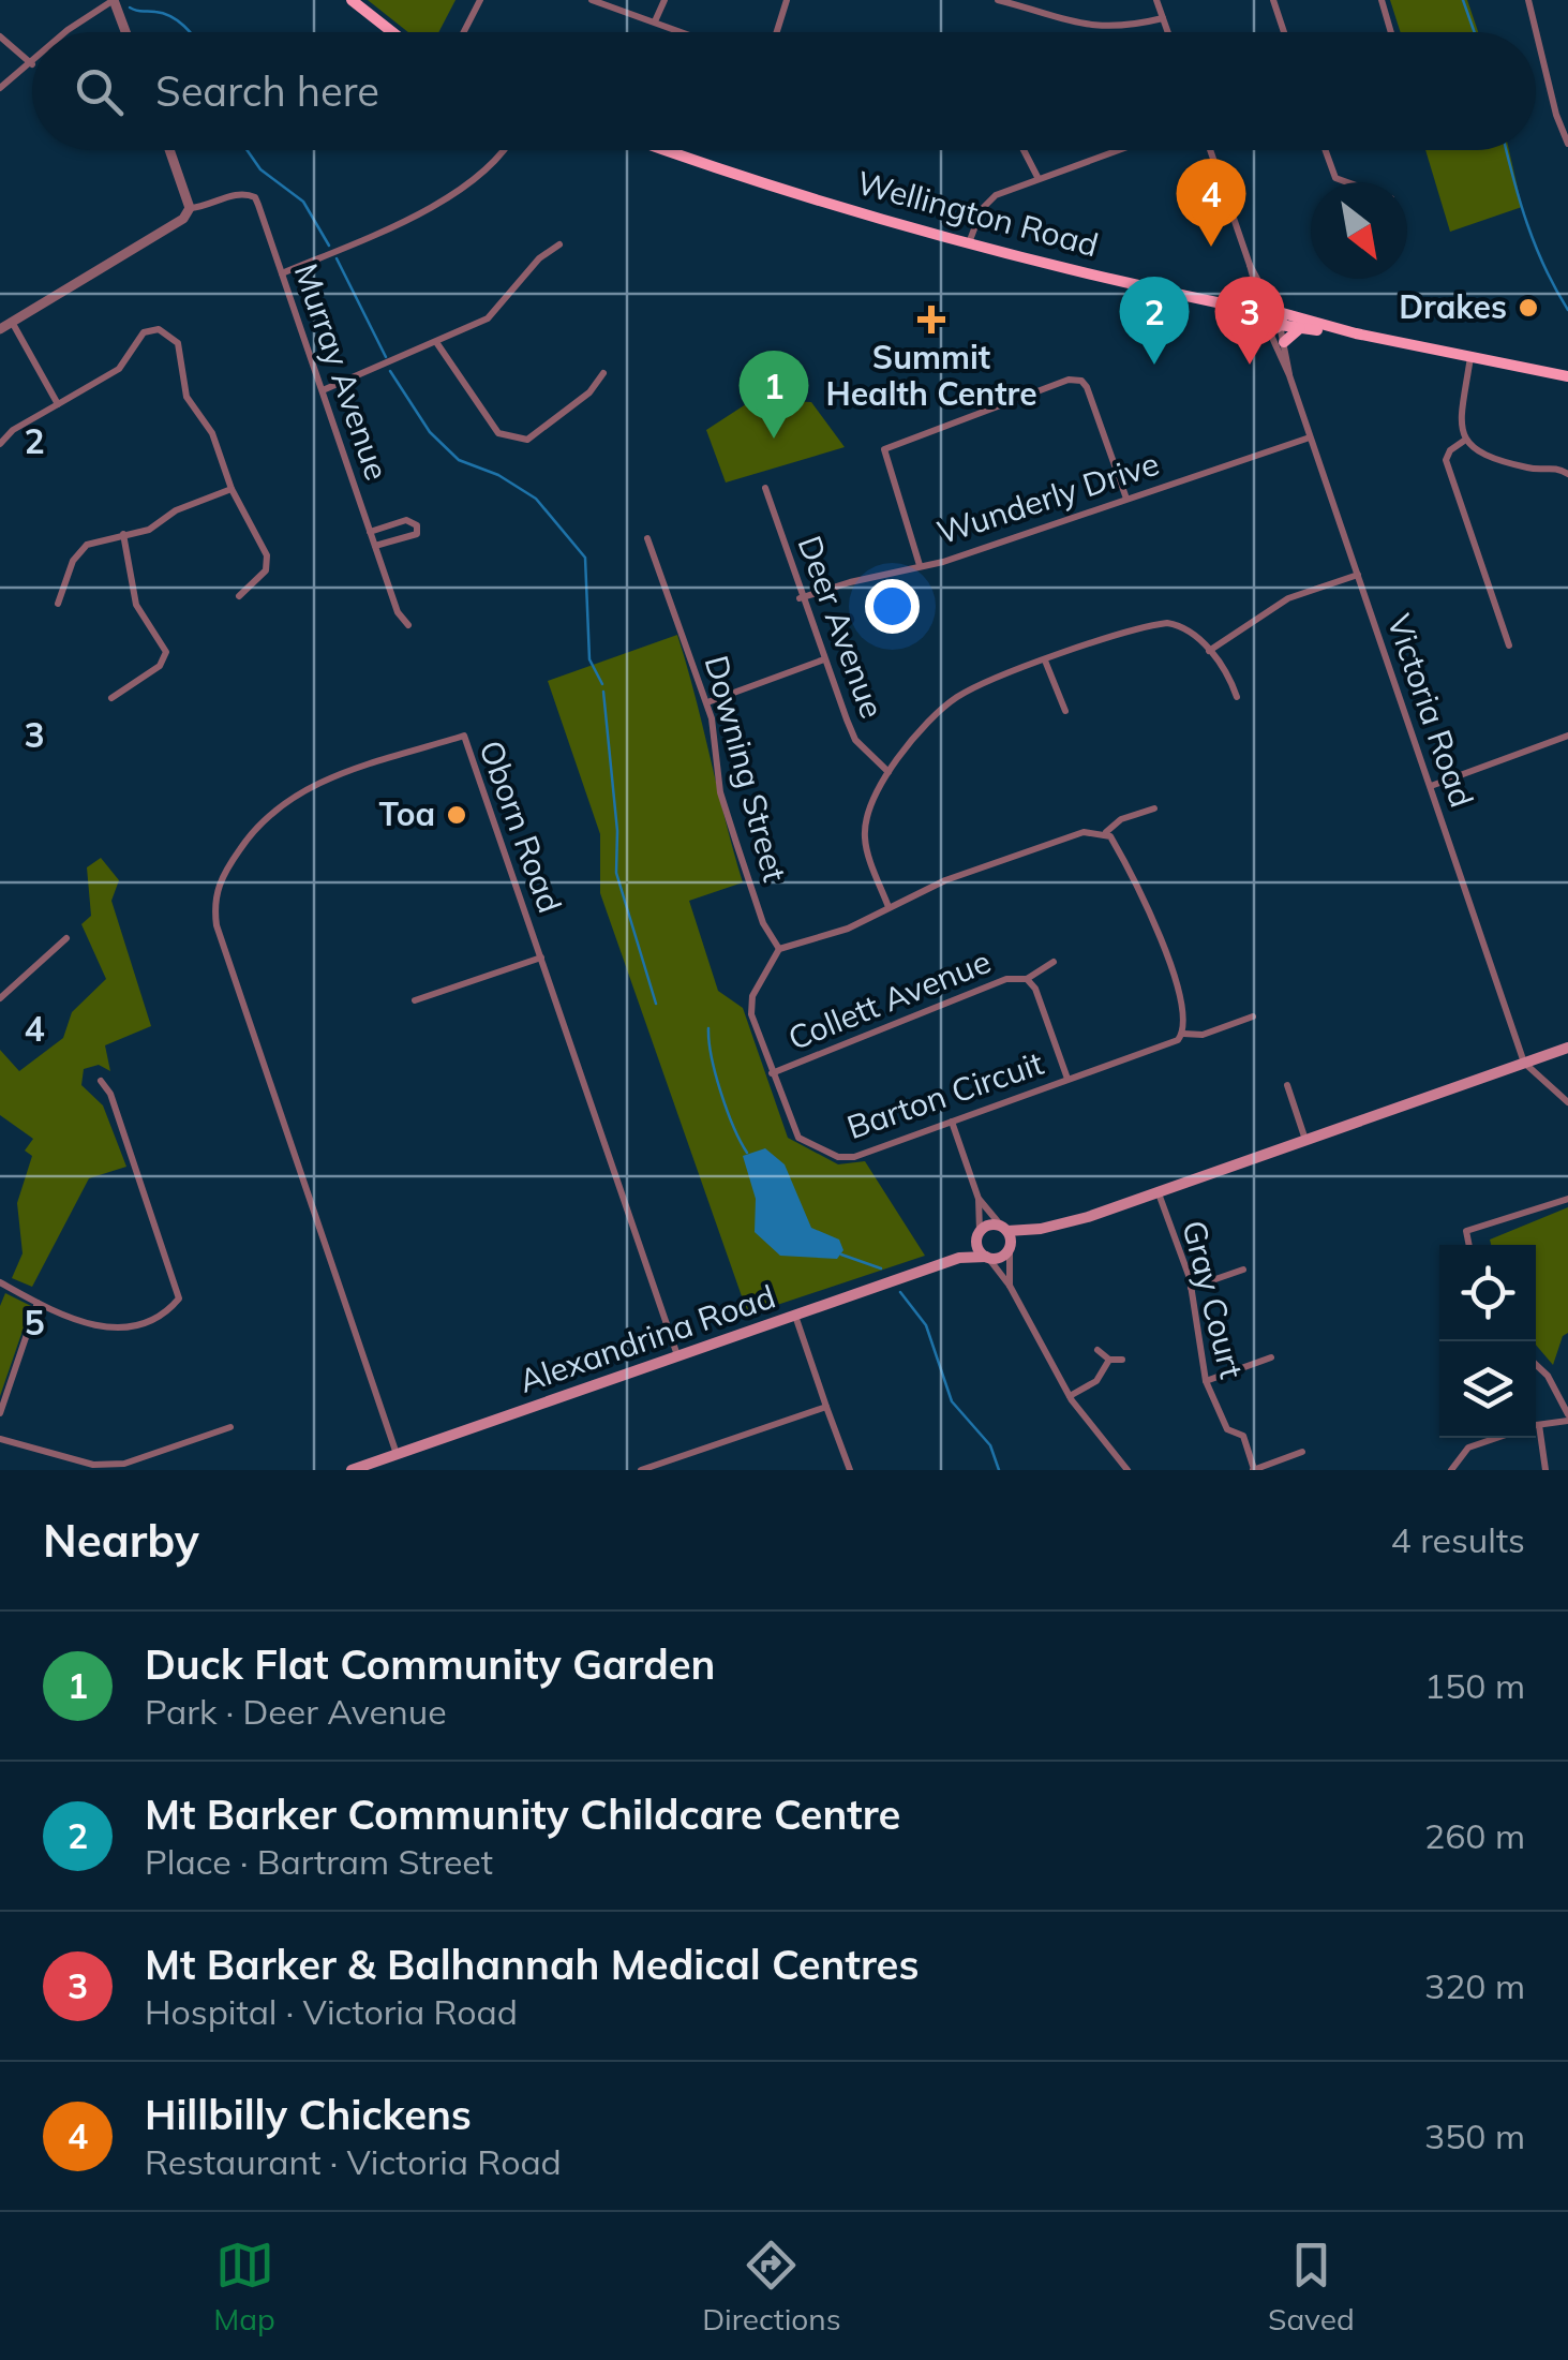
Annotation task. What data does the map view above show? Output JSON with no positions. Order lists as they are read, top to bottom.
{
  "streets": {
    "main road": ["Wellington Road", "Alexandrina Road"],
    "street": [
      "Murray Avenue",
      "Wunderly Drive",
      "Deer Avenue",
      "Victoria Road",
      "Downing Street",
      "Oborn Road",
      "Collett Avenue",
      "Barton Circuit",
      "Gray Court"
    ]
  },
  "crossings": [
    ["Wellington Road", "Victoria Road"],
    ["Wunderly Drive", "Deer Avenue"],
    ["Wunderly Drive", "Victoria Road"],
    ["Downing Street", "Barton Circuit"],
    ["Oborn Road", "Alexandrina Road"],
    ["Collett Avenue", "Barton Circuit"]
  ],
  "places": {
    "other": ["Drakes", "Toa"],
    "health": ["Summit Health Centre"]
  },
  "north": "bottom right",
  "page": {
    "search": "Search here",
    "pins": [
      "4",
      "2",
      "3",
      "1"
    ],
    "heading": ["Nearby", "4 results"],
    "list": [
      {
        "mark": "1",
        "name": "Duck Flat Community Garden",
        "note": "Park · Deer Avenue",
        "value": "150 m"
      },
      {
        "mark": "2",
        "name": "Mt Barker Community Childcare Centre",
        "note": "Place · Bartram Street",
        "value": "260 m"
      },
      {
        "mark": "3",
        "name": "Mt Barker & Balhannah Medical Centres",
        "note": "Hospital · Victoria Road",
        "value": "320 m"
      },
      {
        "mark": "4",
        "name": "Hillbilly Chickens",
        "note": "Restaurant · Victoria Road",
        "value": "350 m"
      }
    ],
    "nav": ["Map", "Directions", "Saved"]
  },
  "grid": {
    "rows": [
      "2",
      "3",
      "4",
      "5"
    ]
  }
}
